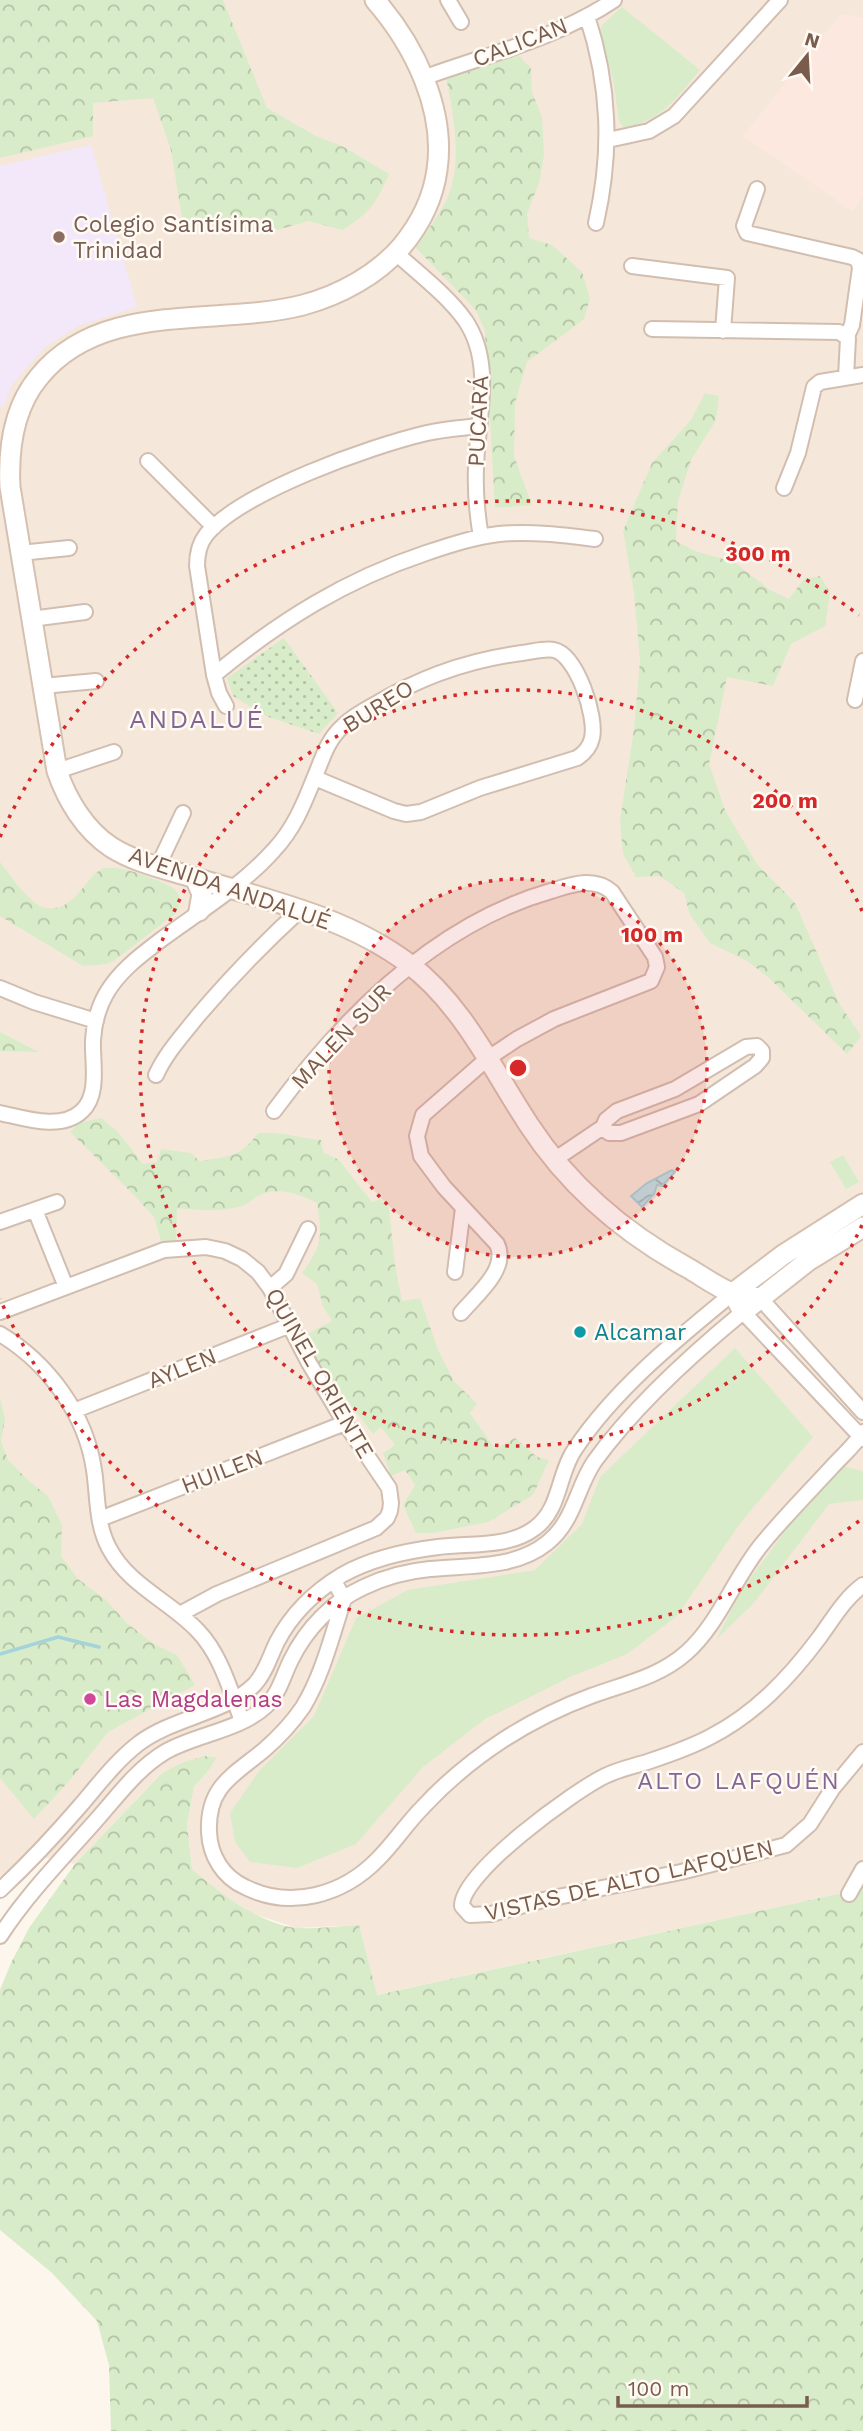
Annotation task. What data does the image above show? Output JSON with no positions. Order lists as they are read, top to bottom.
{
  "streets": {
    "street": [
      "CALICAN",
      "PUCARÁ",
      "BUREO",
      "AVENIDA ANDALUÉ",
      "MALEN SUR",
      "AYLEN",
      "QUINEL ORIENTE",
      "HUILEN",
      "VISTAS DE ALTO LAFQUEN"
    ]
  },
  "crossings": [
    ["CALICAN", "AVENIDA ANDALUÉ"],
    ["PUCARÁ", "AVENIDA ANDALUÉ"],
    ["BUREO", "AVENIDA ANDALUÉ"],
    ["AVENIDA ANDALUÉ", "MALEN SUR"],
    ["AYLEN", "QUINEL ORIENTE"],
    ["QUINEL ORIENTE", "HUILEN"]
  ],
  "districts": ["ANDALUÉ", "ALTO LAFQUÉN"],
  "places": ["Colegio Santísima Trinidad", "Alcamar", "Las Magdalenas"],
  "scale_bar": "100 m",
  "north": "top",
  "rings": ["300 m", "200 m", "100 m"]
}
